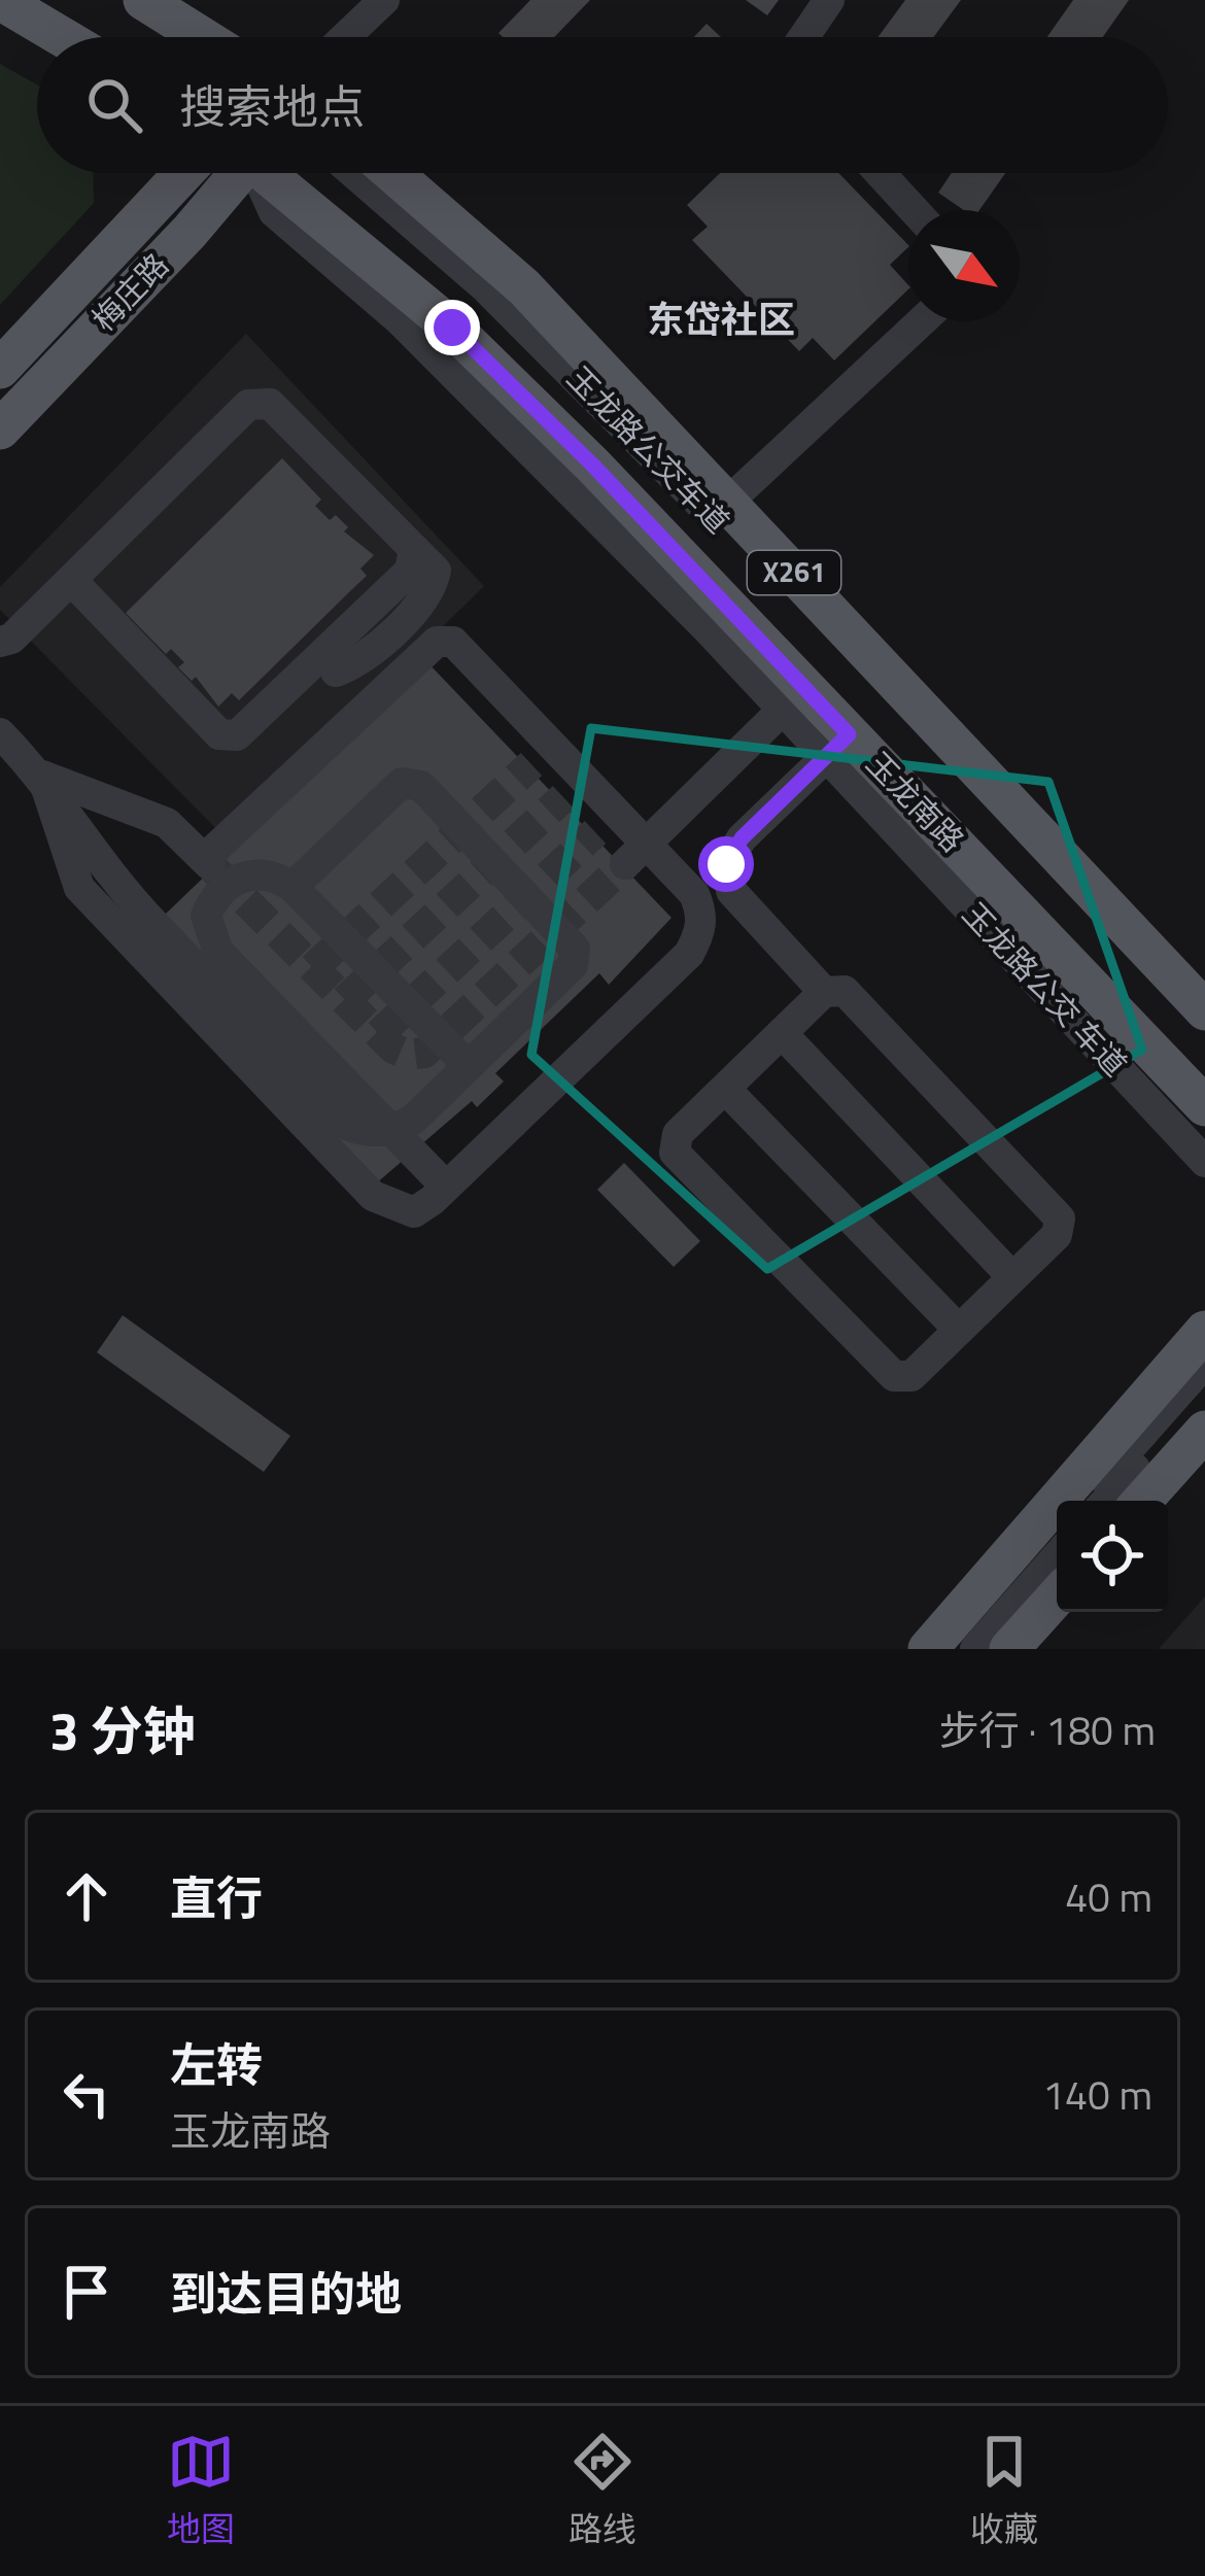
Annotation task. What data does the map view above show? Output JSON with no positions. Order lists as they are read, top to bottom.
{
  "streets": {
    "main road": ["梅庄路", "X261", "玉龙南路"],
    "street": ["玉龙路公交车道", "玉龙路公交 车道"]
  },
  "crossings": [
    ["玉龙南路", "玉龙路公交 车道"]
  ],
  "districts": ["东岱社区"],
  "north": "bottom right",
  "page": {
    "search": "搜索地点",
    "heading": ["3 分钟", "步行 · 180 m"],
    "list": [
      ["直行", "40 m"],
      ["左转", "玉龙南路", "140 m"],
      "到达目的地"
    ],
    "nav": ["地图", "路线", "收藏"]
  }
}
